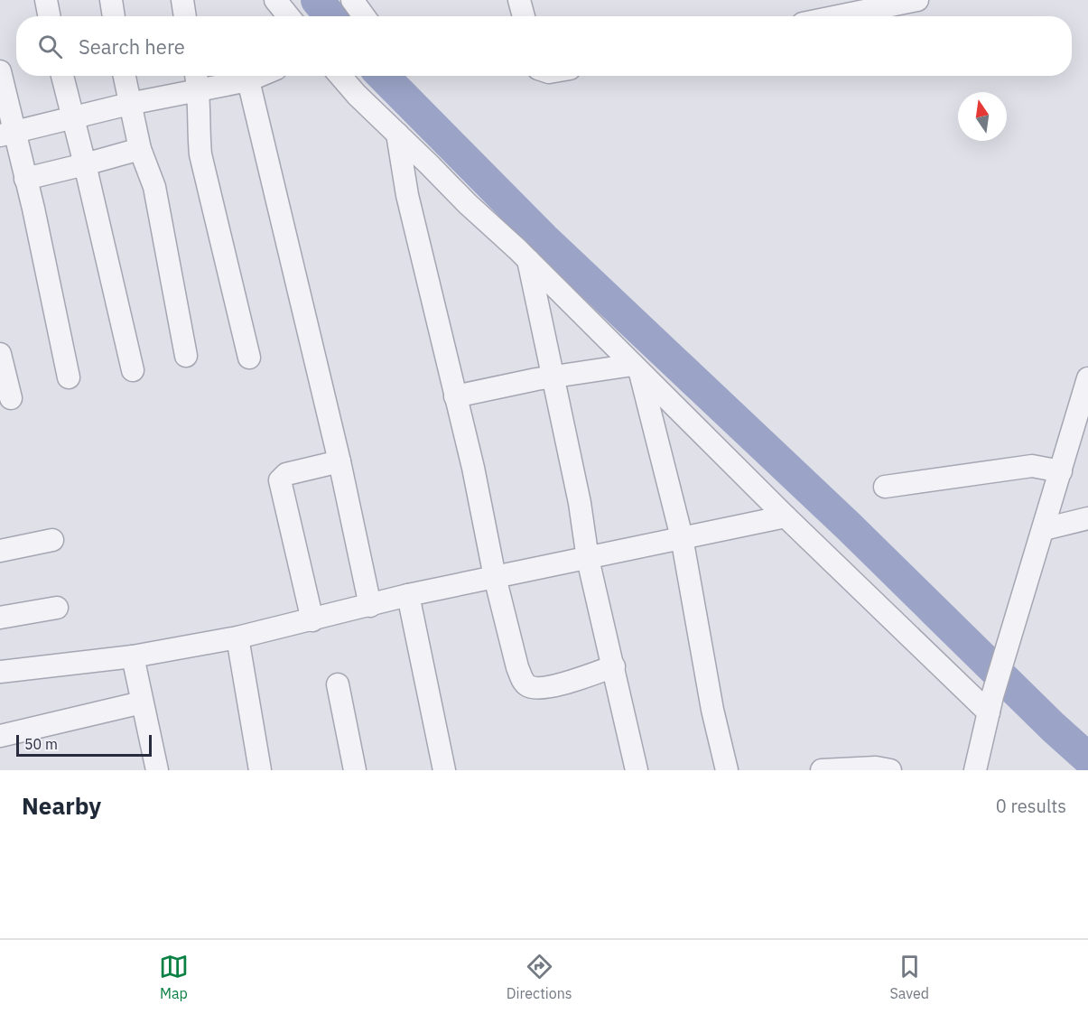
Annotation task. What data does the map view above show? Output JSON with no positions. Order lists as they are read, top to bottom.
{
  "scale_bar": "50 m",
  "north": "top",
  "page": {
    "search": "Search here",
    "scale": "50 m",
    "heading": ["Nearby", "0 results"],
    "nav": ["Map", "Directions", "Saved"]
  }
}
